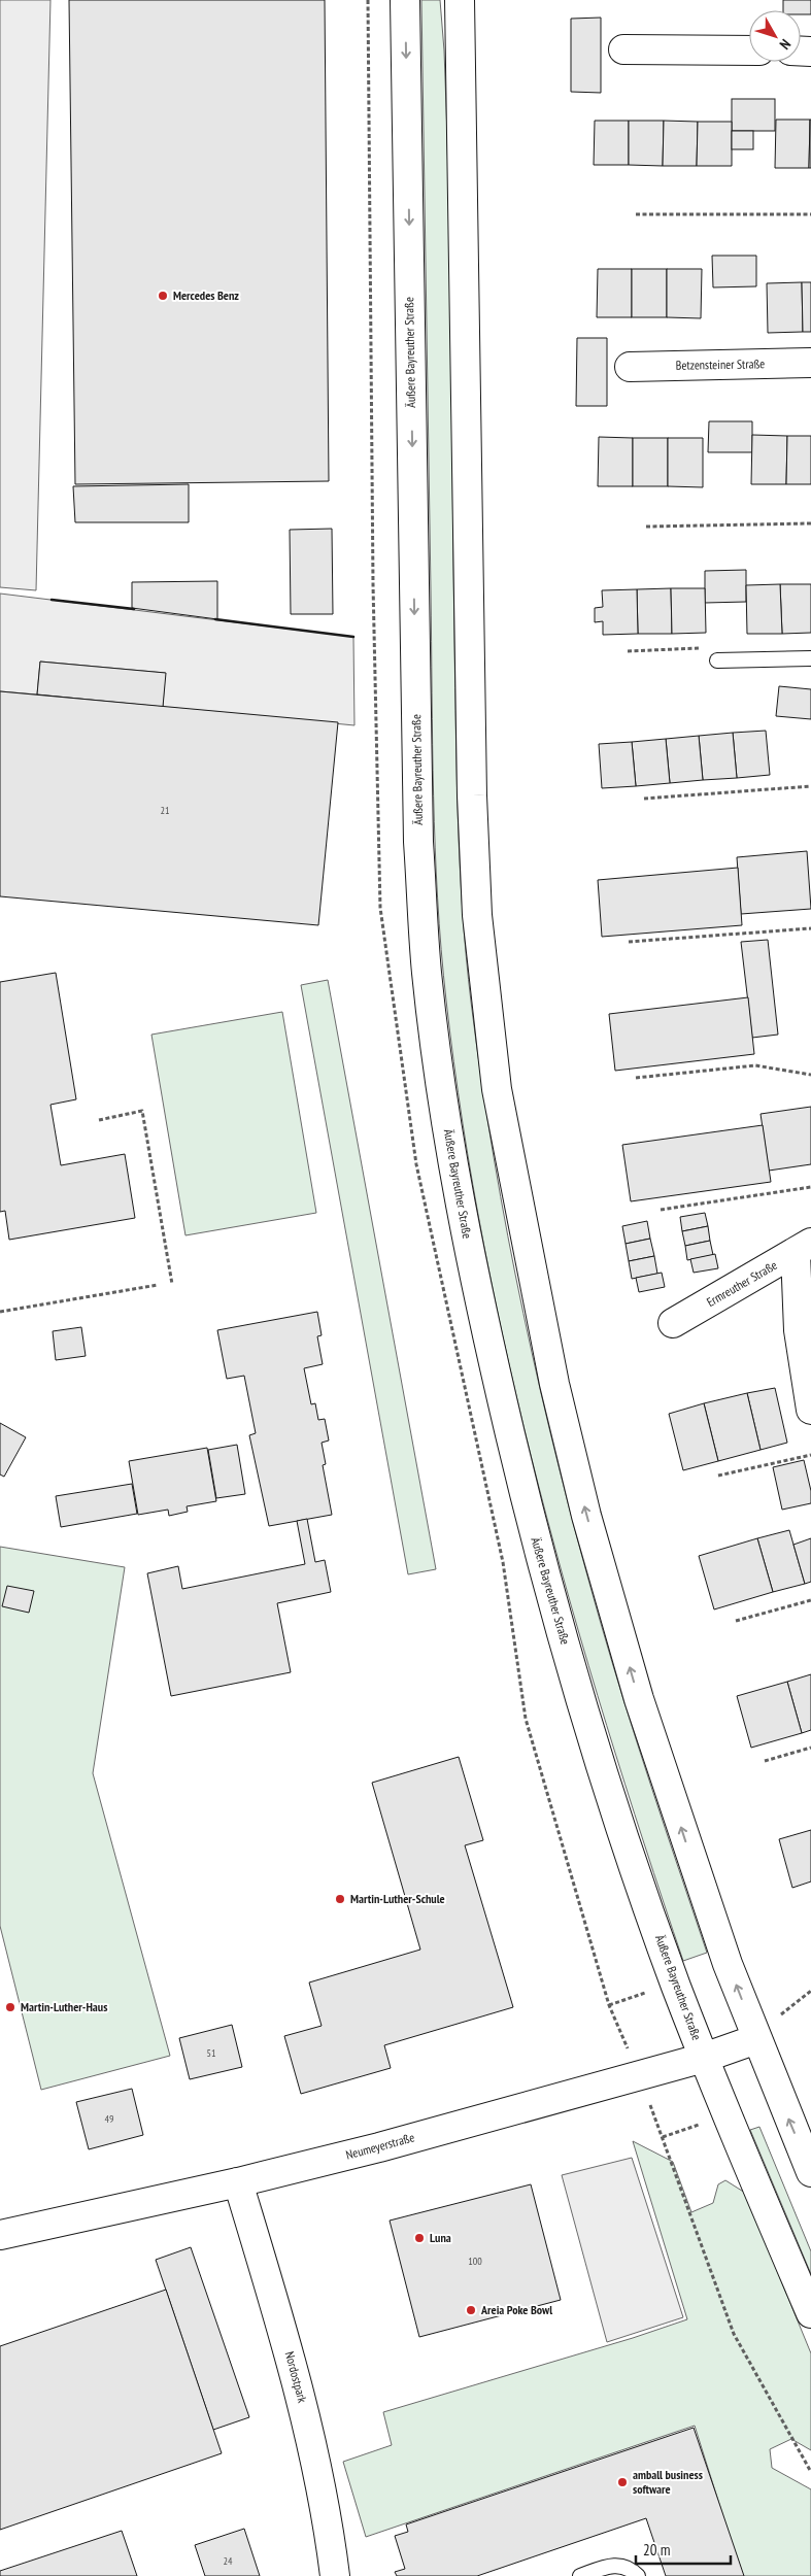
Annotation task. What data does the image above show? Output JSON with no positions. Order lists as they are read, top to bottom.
{
  "streets": {
    "main road": [
      "Äußere Bayreuther Straße",
      "Betzensteiner Straße",
      "Ermreuther Straße",
      "Neumeyerstraße",
      "Nordostpark"
    ]
  },
  "crossings": [
    ["Äußere Bayreuther Straße", "Neumeyerstraße"],
    ["Neumeyerstraße", "Nordostpark"]
  ],
  "places": [
    "Mercedes Benz",
    "Martin-Luther-Schule",
    "Martin-Luther-Haus",
    "Luna",
    "Areia Poke Bowl",
    "amball business software"
  ],
  "house_numbers": [
    "21",
    "51",
    "49",
    "100",
    "24"
  ],
  "scale_bar": "20 m",
  "north": "bottom right"
}
